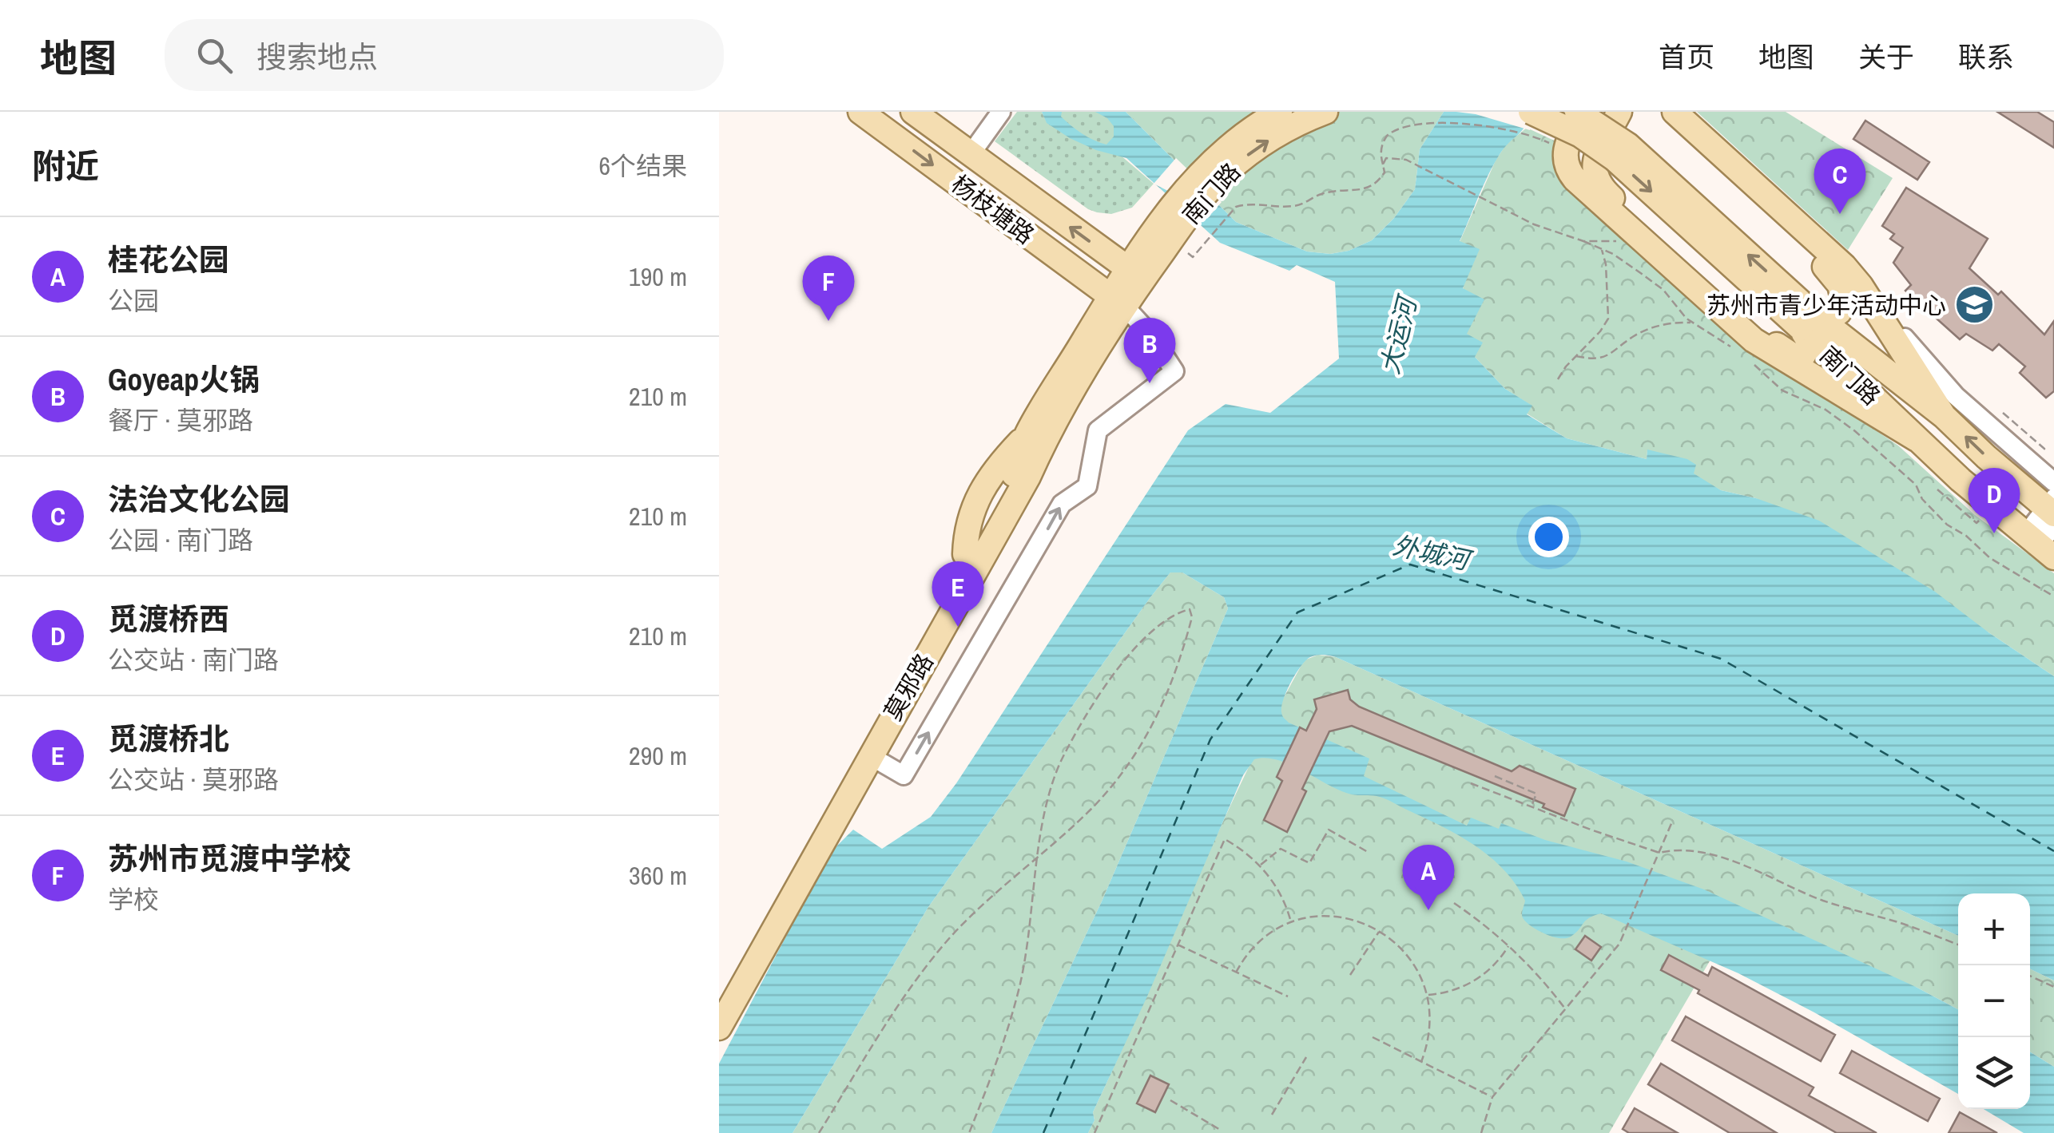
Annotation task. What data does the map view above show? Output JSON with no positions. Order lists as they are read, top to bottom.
{
  "streets": {
    "main road": ["南门路", "杨枝塘路", "莫邪路"]
  },
  "crossings": [
    ["南门路", "杨枝塘路"],
    ["南门路", "莫邪路"],
    ["杨枝塘路", "莫邪路"]
  ],
  "water": ["大运河", "外城河"],
  "places": {
    "school or university": ["苏州市青少年活动中心"]
  },
  "page": {
    "header": "地图",
    "search": "搜索地点",
    "nav": [
      "首页",
      "地图",
      "关于",
      "联系"
    ],
    "heading": ["附近", "6个结果"],
    "pins": [
      "C",
      "F",
      "B",
      "D",
      "E",
      "A"
    ],
    "list": [
      {
        "mark": "A",
        "name": "桂花公园",
        "note": "公园",
        "value": "190 m"
      },
      {
        "mark": "B",
        "name": "Goyeap火锅",
        "note": "餐厅 · 莫邪路",
        "value": "210 m"
      },
      {
        "mark": "C",
        "name": "法治文化公园",
        "note": "公园 · 南门路",
        "value": "210 m"
      },
      {
        "mark": "D",
        "name": "觅渡桥西",
        "note": "公交站 · 南门路",
        "value": "210 m"
      },
      {
        "mark": "E",
        "name": "觅渡桥北",
        "note": "公交站 · 莫邪路",
        "value": "290 m"
      },
      {
        "mark": "F",
        "name": "苏州市觅渡中学校",
        "note": "学校",
        "value": "360 m"
      }
    ],
    "map_buttons": ["+", "−"]
  }
}
